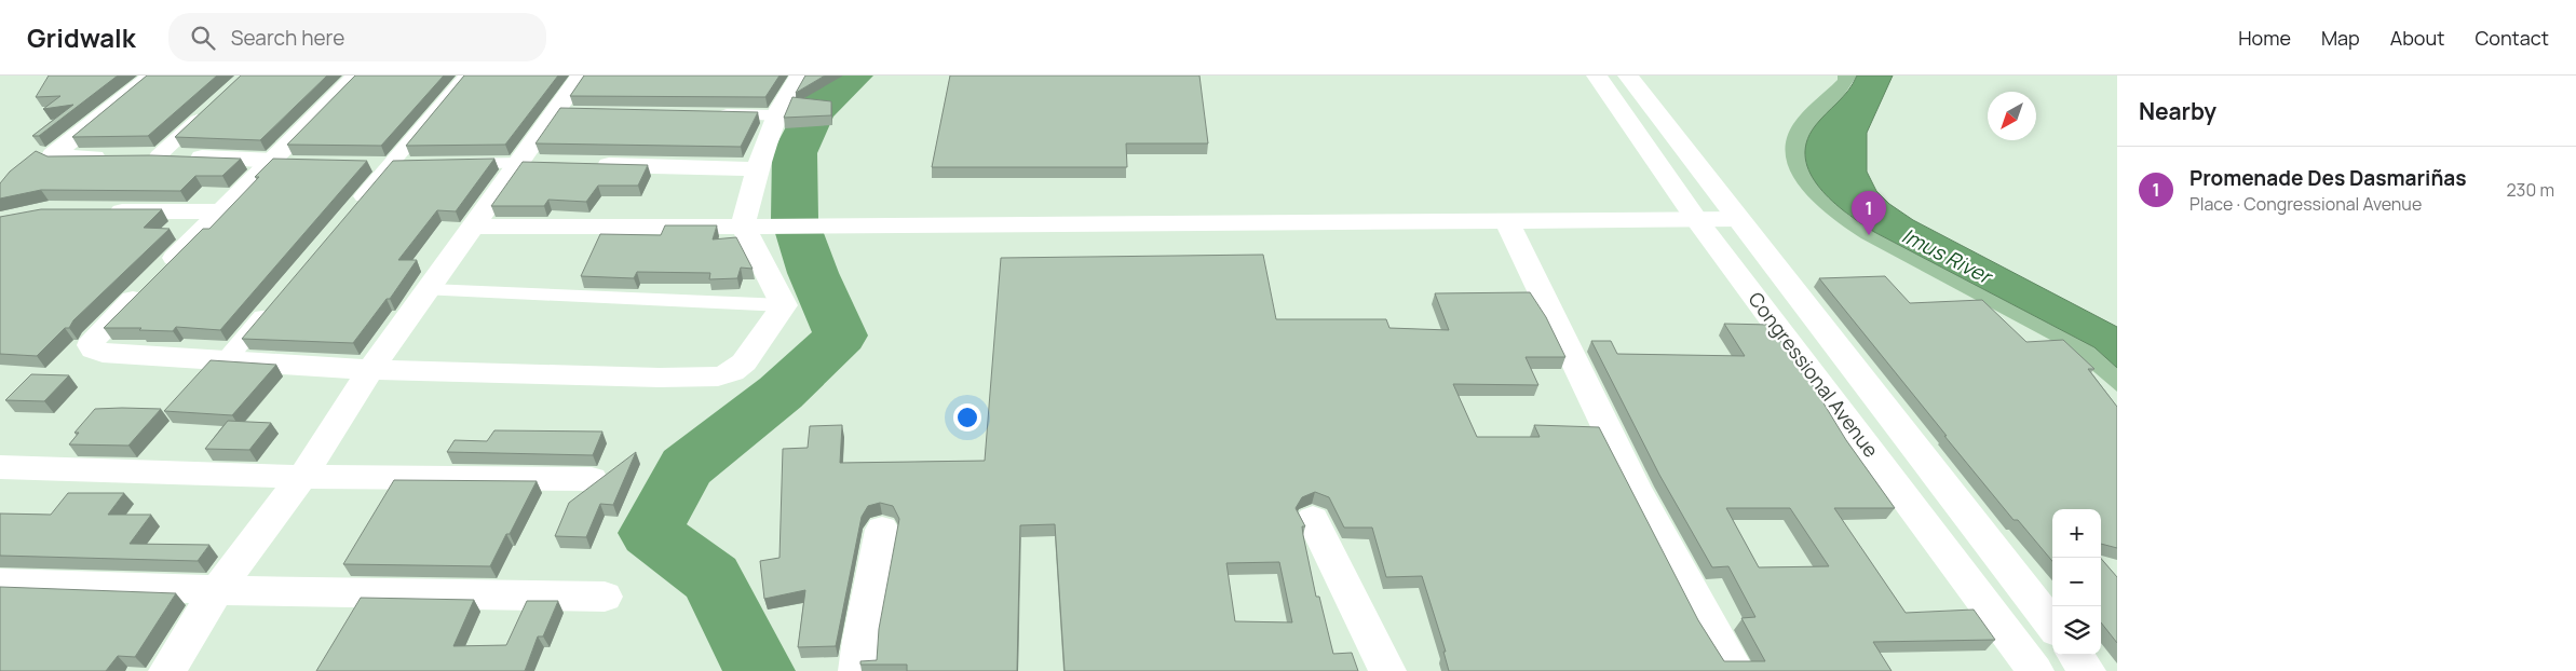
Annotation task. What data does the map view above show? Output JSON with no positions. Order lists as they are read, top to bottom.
{
  "streets": {
    "street": ["Congressional Avenue"]
  },
  "water": ["Imus River"],
  "north": "bottom left",
  "page": {
    "header": "Gridwalk",
    "search": "Search here",
    "nav": [
      "Home",
      "Map",
      "About",
      "Contact"
    ],
    "heading": "Nearby",
    "list": [
      {
        "mark": "1",
        "name": "Promenade Des Dasmariñas",
        "note": "Place · Congressional Avenue",
        "value": "230 m"
      }
    ],
    "pins": "1",
    "map_buttons": ["+", "−"]
  }
}
